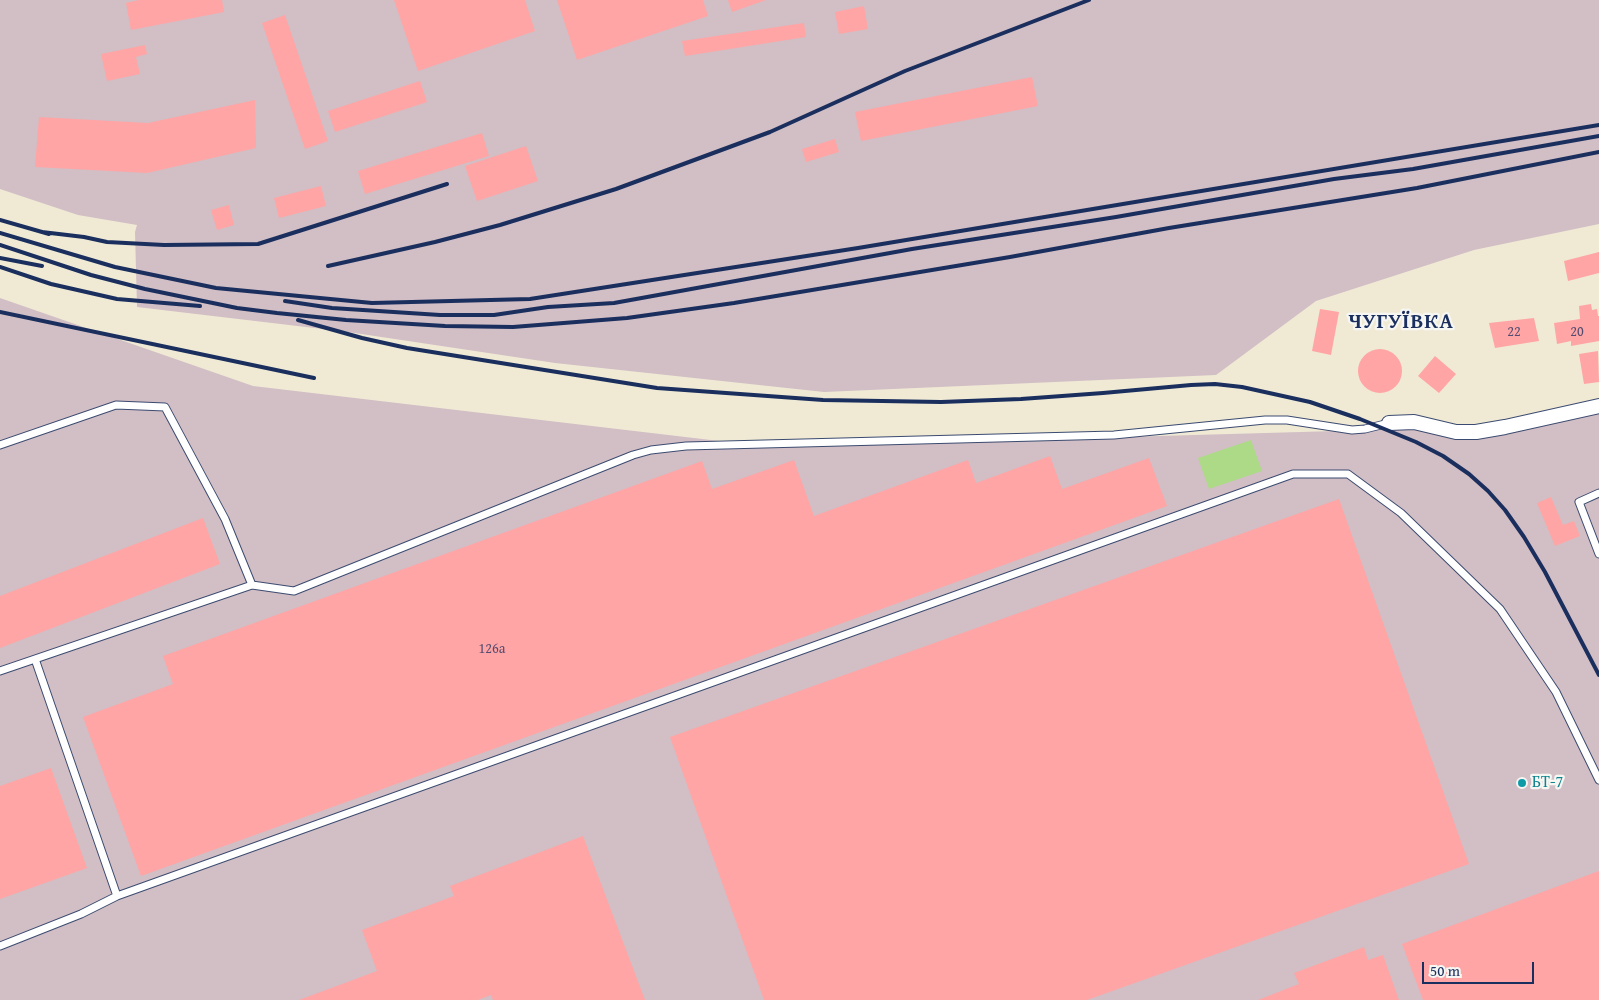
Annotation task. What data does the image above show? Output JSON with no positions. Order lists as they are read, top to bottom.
{
  "districts": ["ЧУГУЇВКА"],
  "places": ["БТ-7"],
  "house_numbers": ["22", "20", "126а"],
  "scale_bar": "50 m"
}
